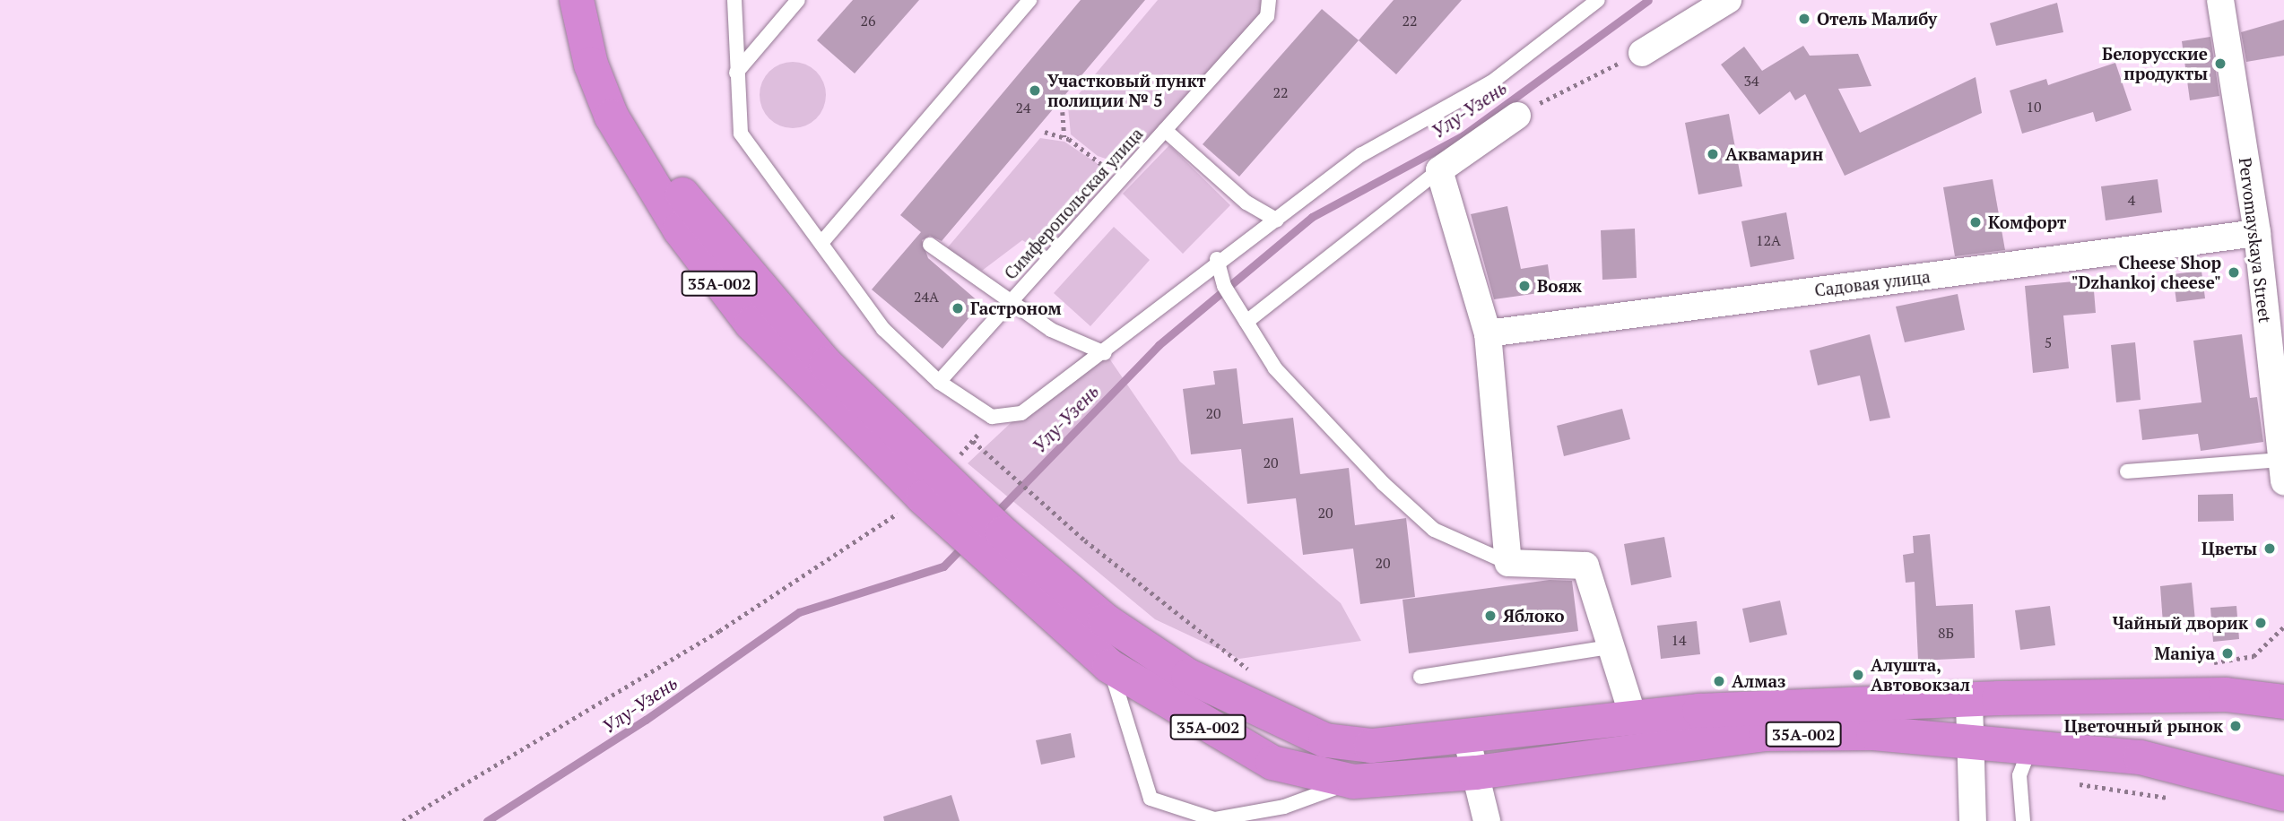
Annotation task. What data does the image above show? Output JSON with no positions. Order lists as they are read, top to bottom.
{
  "streets": {
    "highway": ["35А-002"],
    "street": ["Pervomayskaya Street", "Садовая улица"],
    "lane": ["Симферопольская улица"]
  },
  "crossings": [
    ["Pervomayskaya Street", "Садовая улица"]
  ],
  "water": ["Улу-Узень"],
  "places": [
    "Отель Малибу",
    "Белорусские продукты",
    "Участковый пункт полиции № 5",
    "Аквамарин",
    "Комфорт",
    "Cheese Shop \"Dzhankoj cheese\"",
    "Вояж",
    "Гастроном",
    "Цветы",
    "Яблоко",
    "Чайный дворик",
    "Maniya",
    "Алушта, Автовокзал",
    "Алмаз",
    "Цветочный рынок"
  ],
  "house_numbers": [
    "26",
    "22",
    "34",
    "22",
    "10",
    "24",
    "4",
    "12А",
    "24А",
    "5",
    "20",
    "20",
    "20",
    "20",
    "8Б",
    "14"
  ]
}
